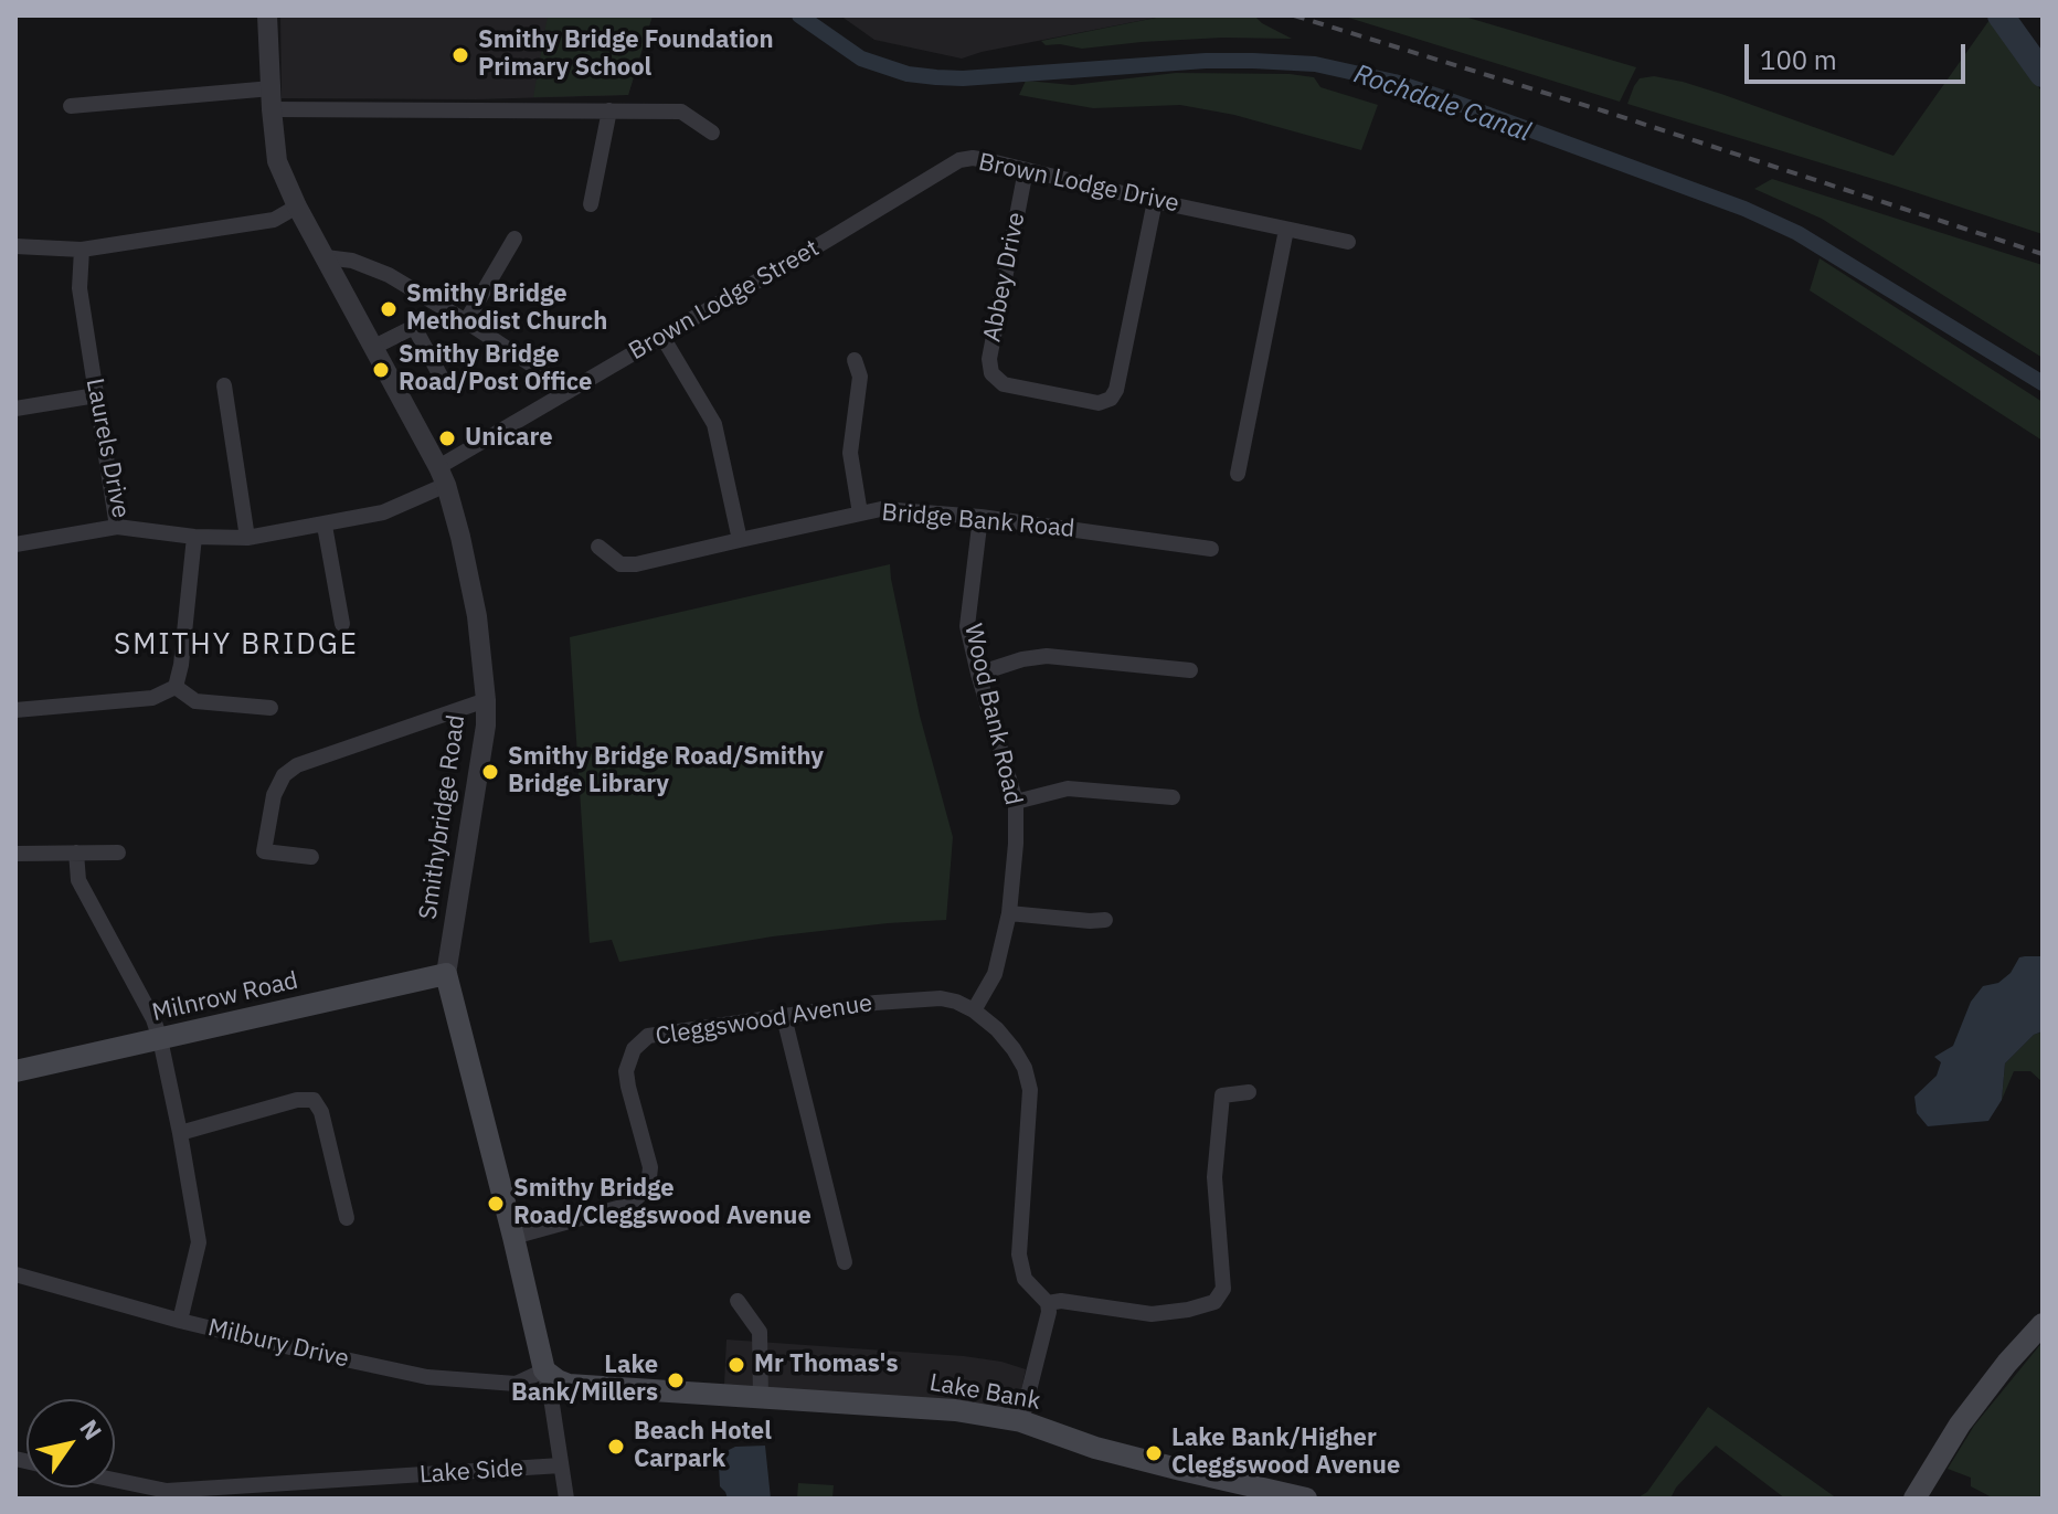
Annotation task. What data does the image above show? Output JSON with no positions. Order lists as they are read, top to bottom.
{
  "streets": {
    "main road": ["Smithybridge Road", "Milnrow Road", "Lake Bank"],
    "street": [
      "Brown Lodge Drive",
      "Abbey Drive",
      "Brown Lodge Street",
      "Laurels Drive",
      "Bridge Bank Road",
      "Wood Bank Road",
      "Cleggswood Avenue",
      "Milbury Drive",
      "Lake Side"
    ]
  },
  "crossings": [
    ["Brown Lodge Drive", "Abbey Drive"],
    ["Brown Lodge Drive", "Brown Lodge Street"],
    ["Brown Lodge Street", "Laurels Drive"],
    ["Brown Lodge Street", "Smithybridge Road"],
    ["Laurels Drive", "Smithybridge Road"],
    ["Bridge Bank Road", "Wood Bank Road"],
    ["Wood Bank Road", "Cleggswood Avenue"],
    ["Smithybridge Road", "Milnrow Road"],
    ["Smithybridge Road", "Cleggswood Avenue"],
    ["Smithybridge Road", "Milbury Drive"],
    ["Smithybridge Road", "Lake Bank"],
    ["Smithybridge Road", "Lake Side"],
    ["Milbury Drive", "Lake Bank"]
  ],
  "districts": ["SMITHY BRIDGE"],
  "water": ["Rochdale Canal"],
  "places": [
    "Smithy Bridge Foundation Primary School",
    "Smithy Bridge Methodist Church",
    "Smithy Bridge Road/Post Office",
    "Unicare",
    "Smithy Bridge Road/Smithy Bridge Library",
    "Smithy Bridge Road/Cleggswood Avenue",
    "Mr Thomas's",
    "Lake Bank/Millers",
    "Beach Hotel Carpark",
    "Lake Bank/Higher Cleggswood Avenue"
  ],
  "scale_bar": "100 m",
  "north": "top right"
}
